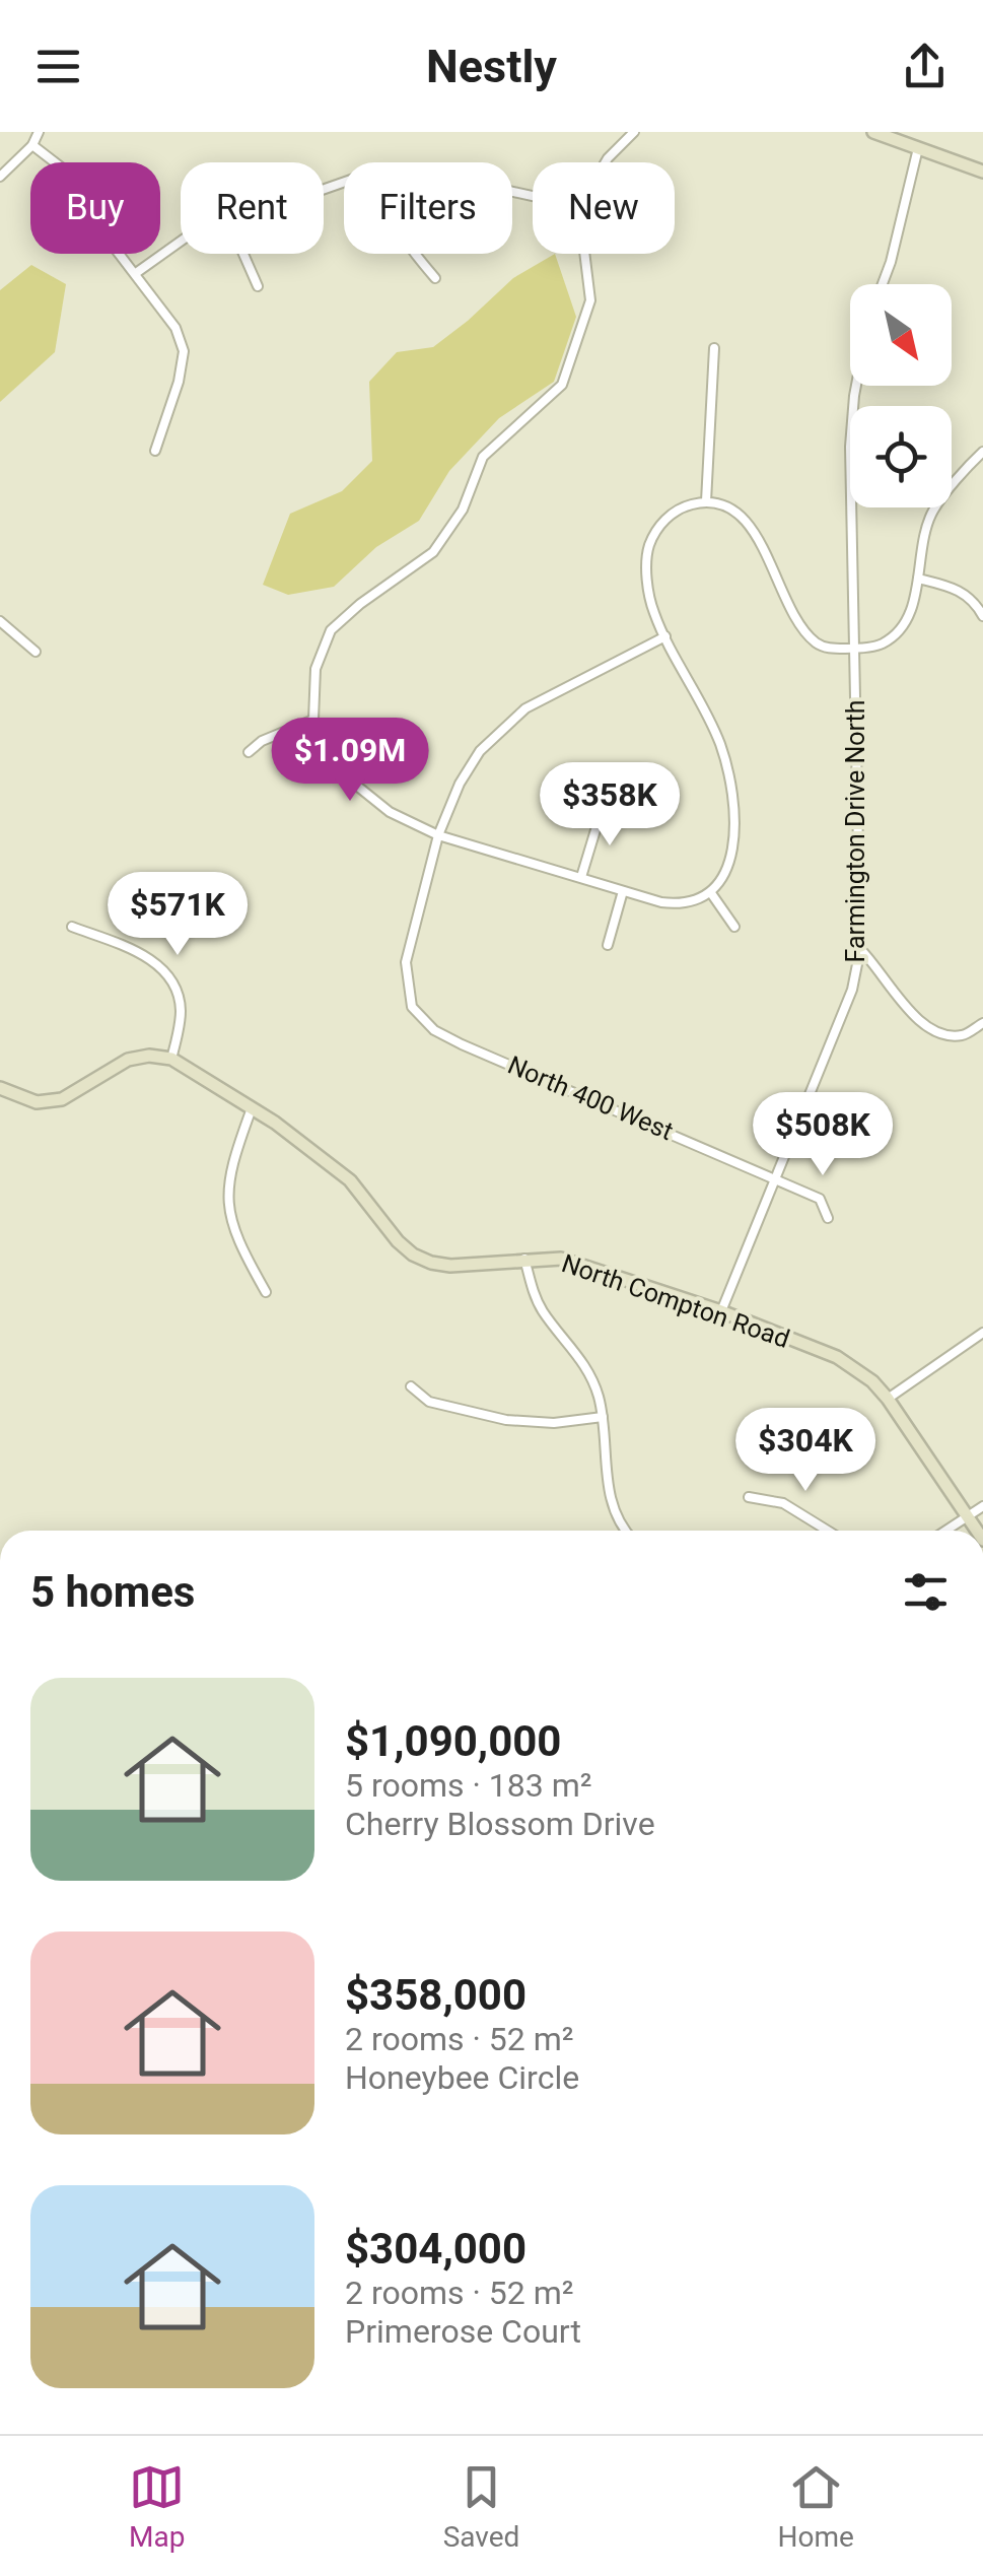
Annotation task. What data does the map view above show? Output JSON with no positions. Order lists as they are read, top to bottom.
{
  "streets": {
    "street": ["Farmington Drive North", "North 400 West", "North Compton Road"]
  },
  "crossings": [
    ["Farmington Drive North", "North 400 West"],
    ["Farmington Drive North", "North Compton Road"]
  ],
  "north": "bottom right",
  "page": {
    "header": "Nestly",
    "chip": [
      "Buy",
      "Rent",
      "Filters",
      "New"
    ],
    "price": [
      "$1.09M",
      "$358K",
      "$571K",
      "$508K",
      "$304K"
    ],
    "heading": "5 homes",
    "list": [
      {
        "name": "$1,090,000",
        "note": "5 rooms · 183 m² · Cherry Blossom Drive"
      },
      {
        "name": "$358,000",
        "note": "2 rooms · 52 m² · Honeybee Circle"
      },
      {
        "name": "$304,000",
        "note": "2 rooms · 52 m² · Primerose Court"
      }
    ],
    "tabs": ["Map", "Saved", "Home"]
  }
}
